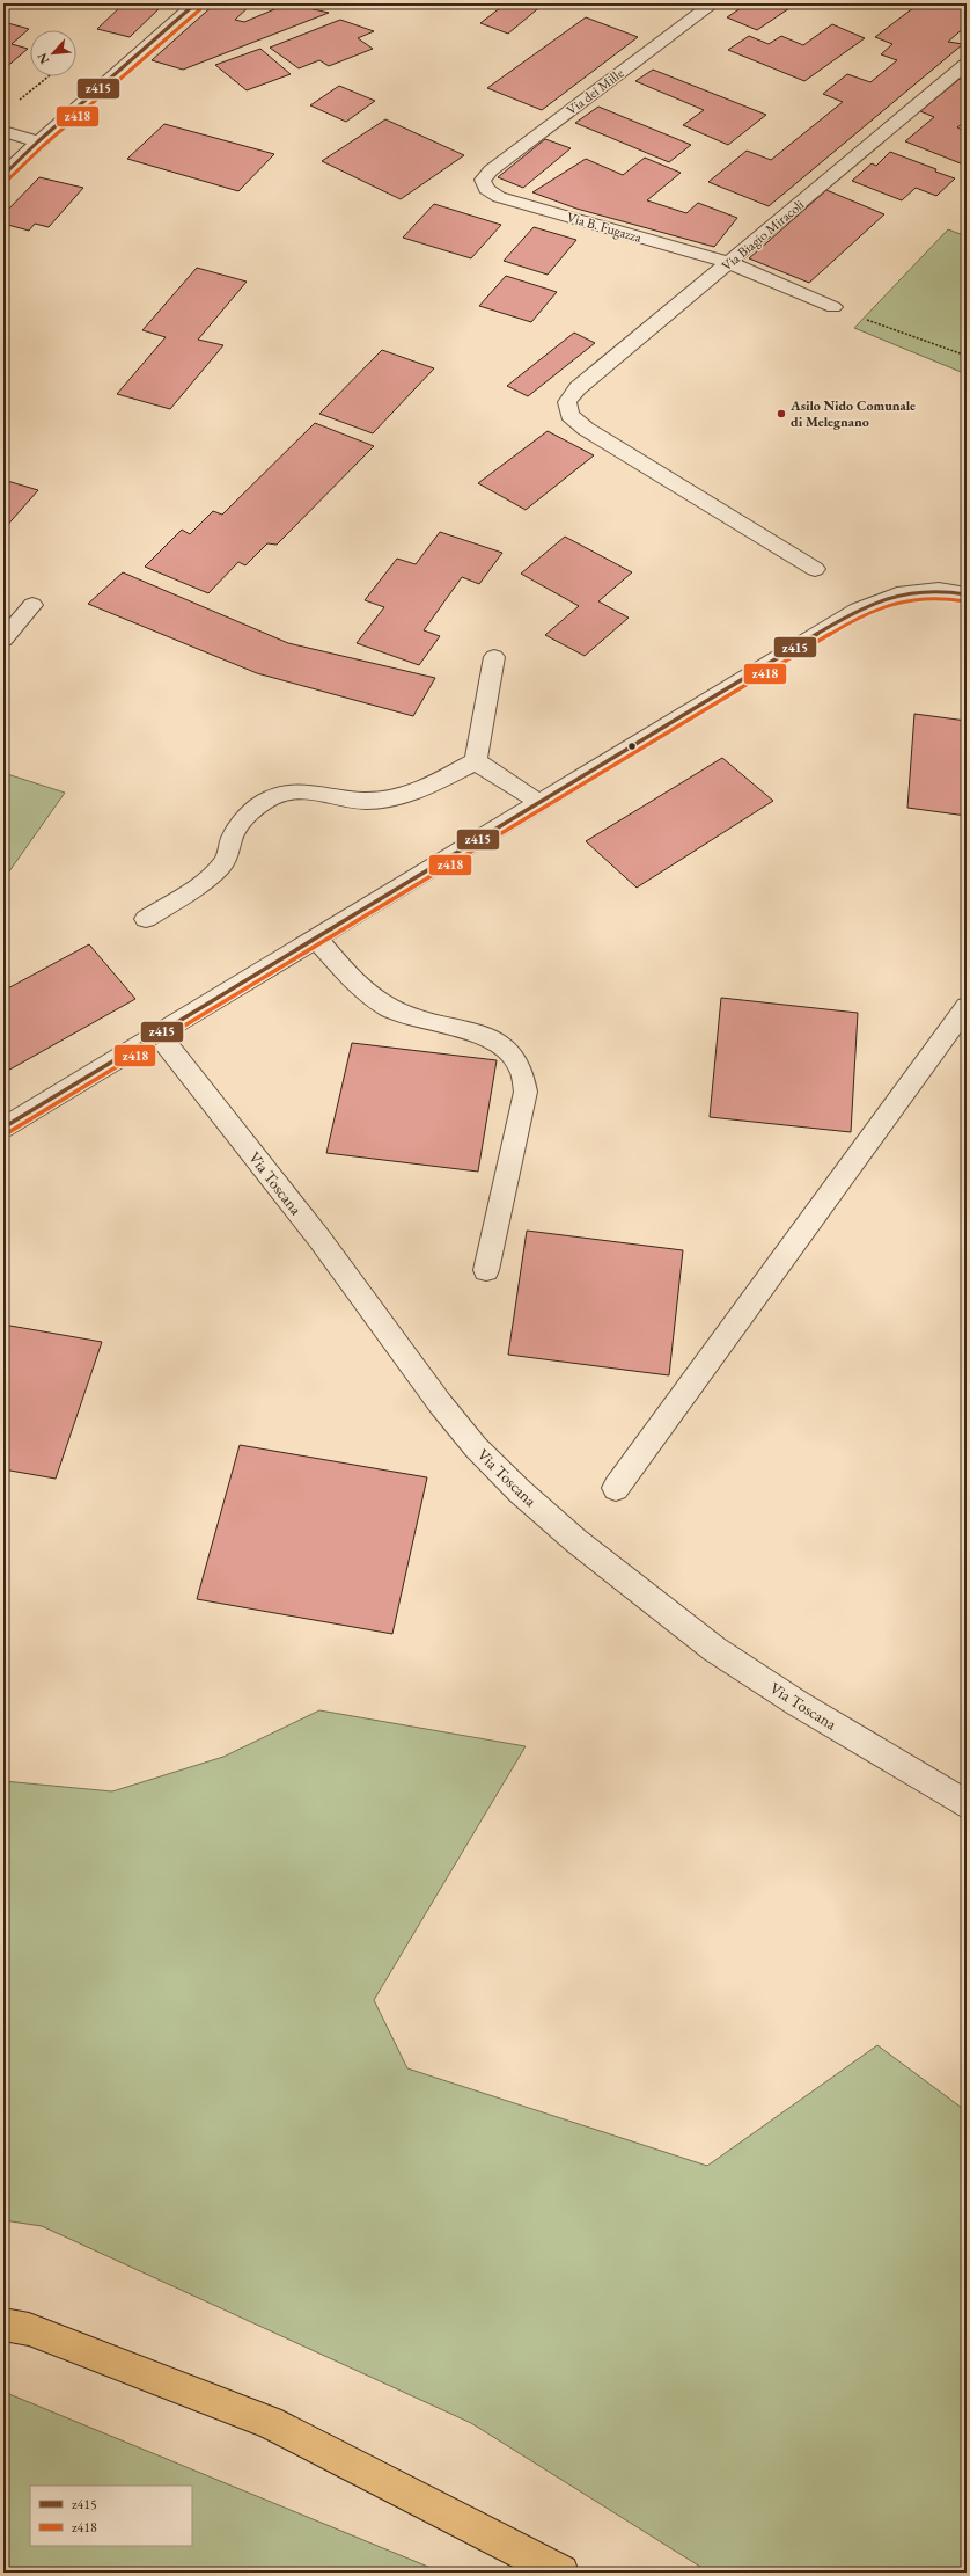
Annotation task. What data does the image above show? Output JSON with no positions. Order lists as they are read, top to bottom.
{
  "streets": {
    "street": [
      "Via dei Mille",
      "Via B. Fugazza",
      "Via Biagio Miracoli",
      "Via Toscana"
    ]
  },
  "crossings": [
    ["Via dei Mille", "Via B. Fugazza"],
    ["Via B. Fugazza", "Via Biagio Miracoli"]
  ],
  "places": ["Asilo Nido Comunale di Melegnano"],
  "lines": ["transit line z415", "transit line z418"],
  "legend": ["z415", "z418"],
  "north": "bottom left"
}
